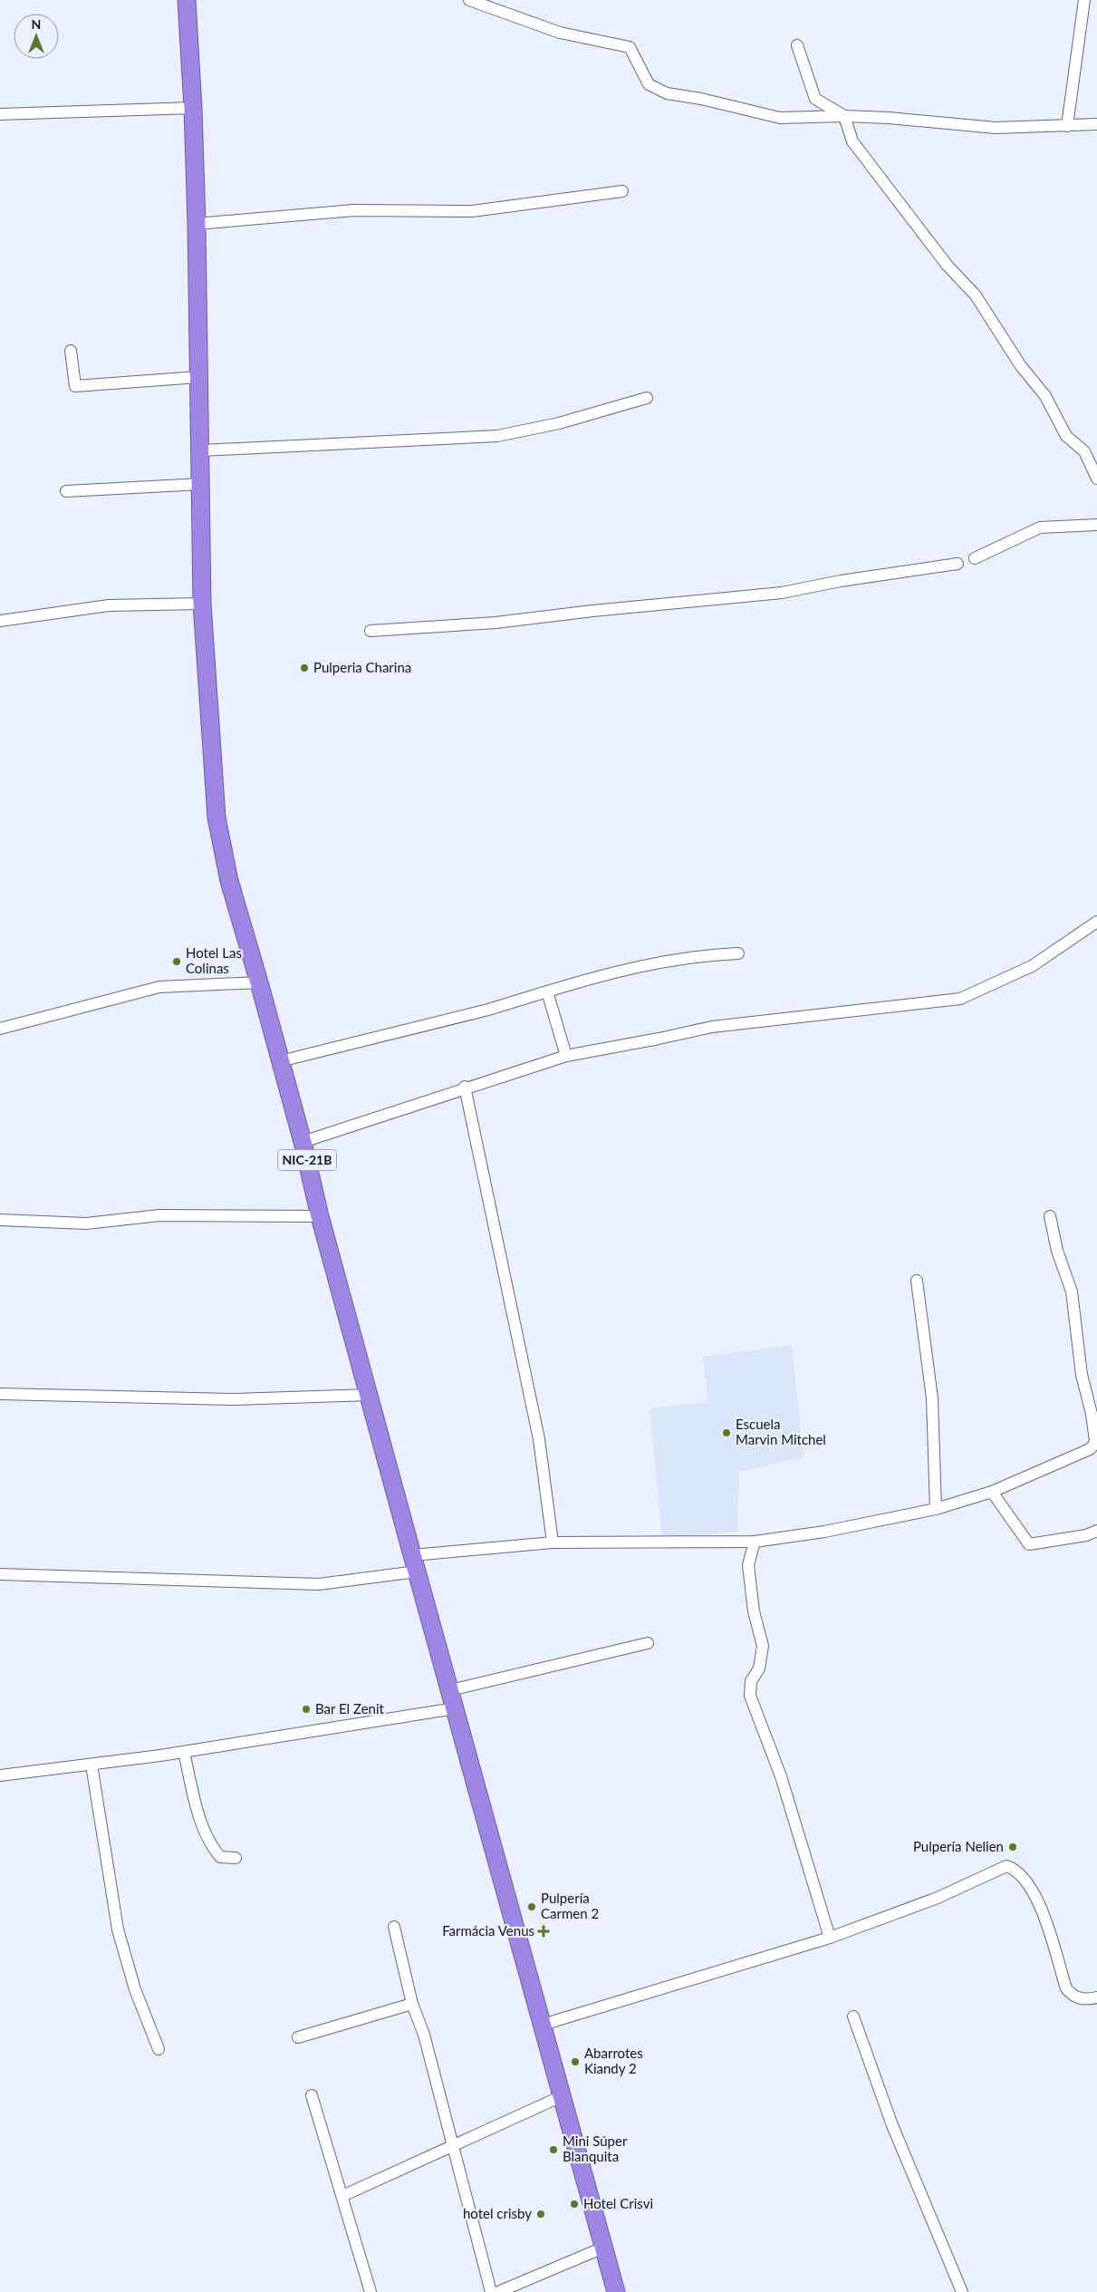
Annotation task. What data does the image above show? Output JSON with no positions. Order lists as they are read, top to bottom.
{
  "streets": {
    "highway": ["NIC-21B"]
  },
  "places": {
    "other": [
      "Pulperia Charina",
      "Hotel Las Colinas",
      "Escuela Marvin Mitchel",
      "Bar El Zenit",
      "Pulpería Nelien",
      "Pulpería Carmen 2",
      "Abarrotes Kiandy 2",
      "Mini Súper Blanquita",
      "Hotel Crisvi",
      "hotel crisby"
    ],
    "health": ["Farmácia Venus"]
  },
  "north": "top"
}
